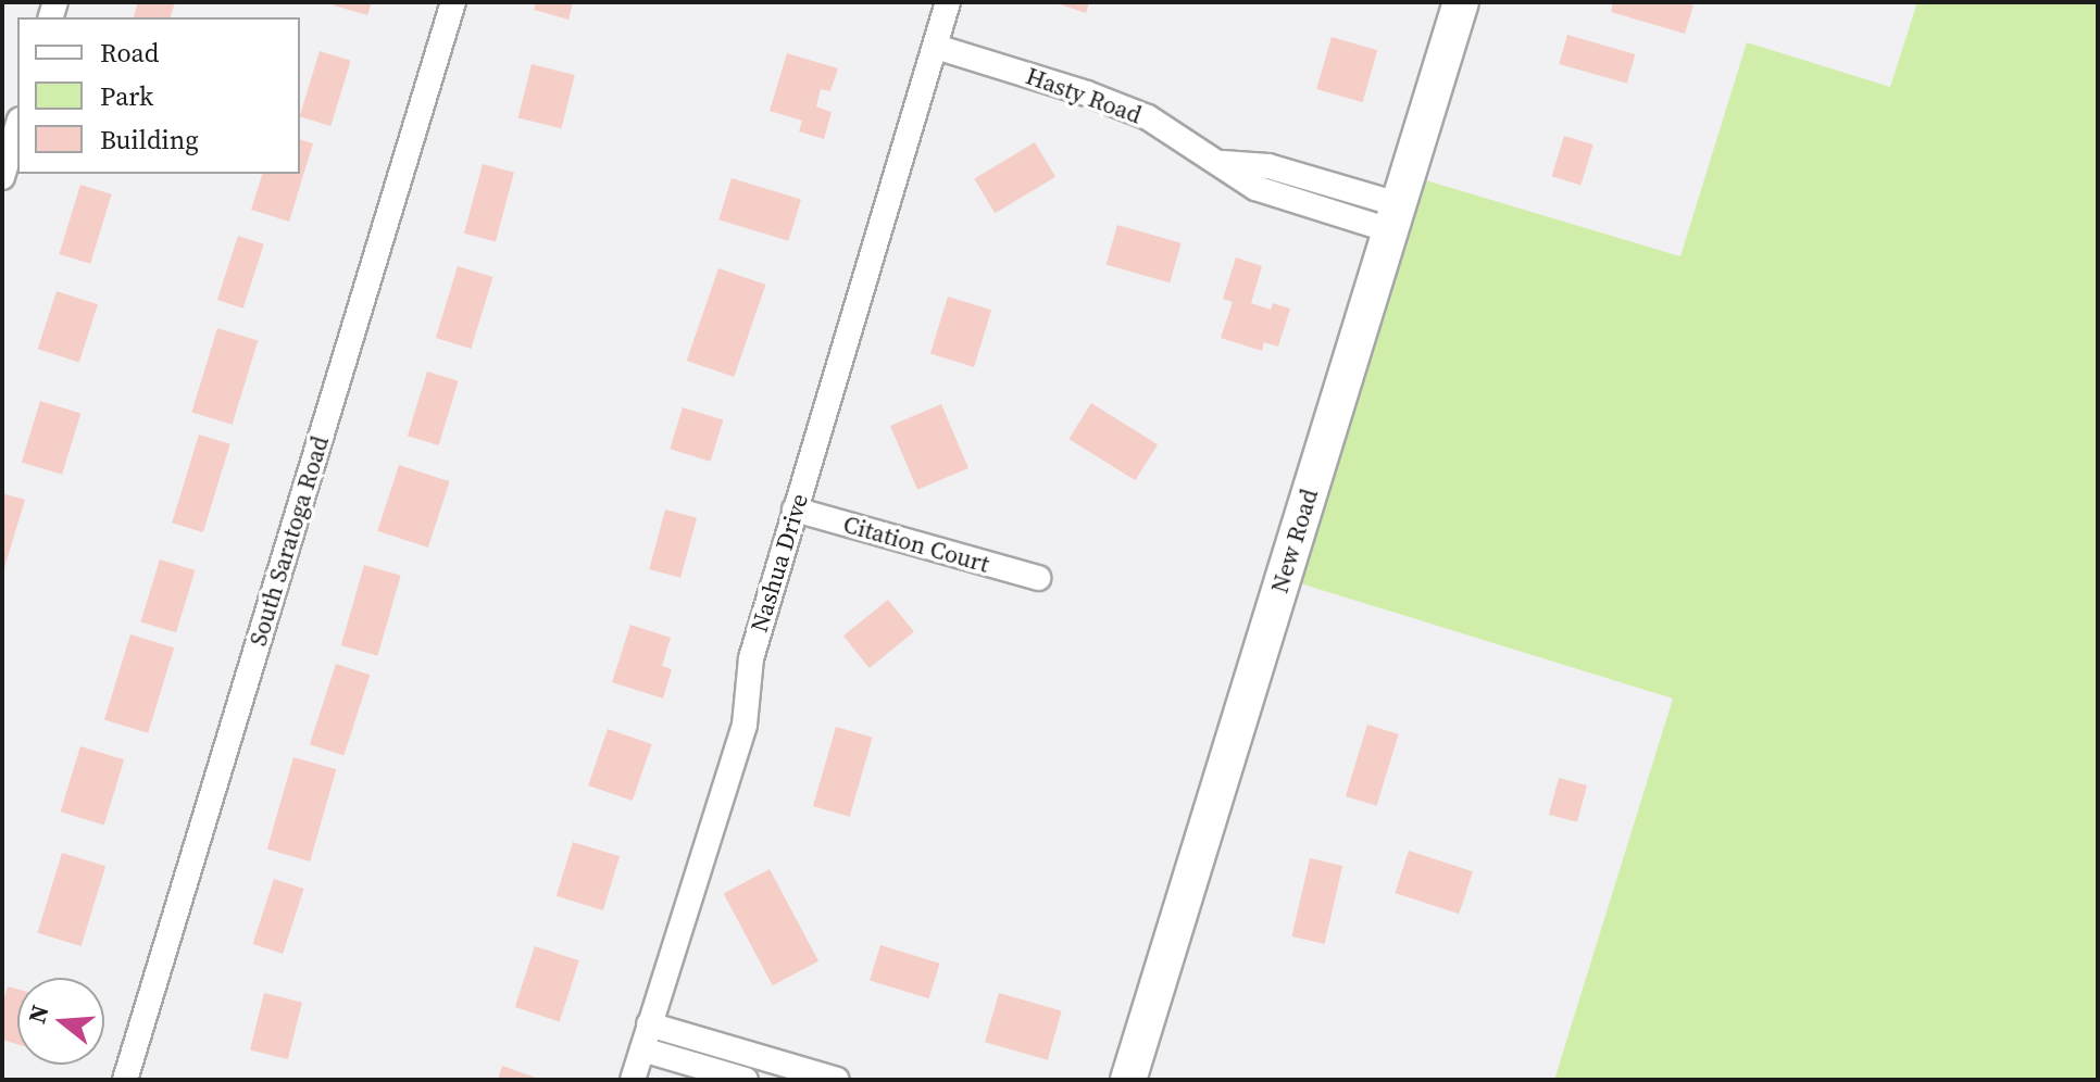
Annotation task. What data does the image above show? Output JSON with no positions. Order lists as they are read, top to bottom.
{
  "streets": {
    "street": [
      "Hasty Road",
      "South Saratoga Road",
      "New Road",
      "Citation Court",
      "Nashua Drive"
    ]
  },
  "crossings": [
    ["Hasty Road", "New Road"],
    ["Hasty Road", "Nashua Drive"],
    ["Citation Court", "Nashua Drive"]
  ],
  "legend": ["Road", "Park", "Building"],
  "north": "left"
}
